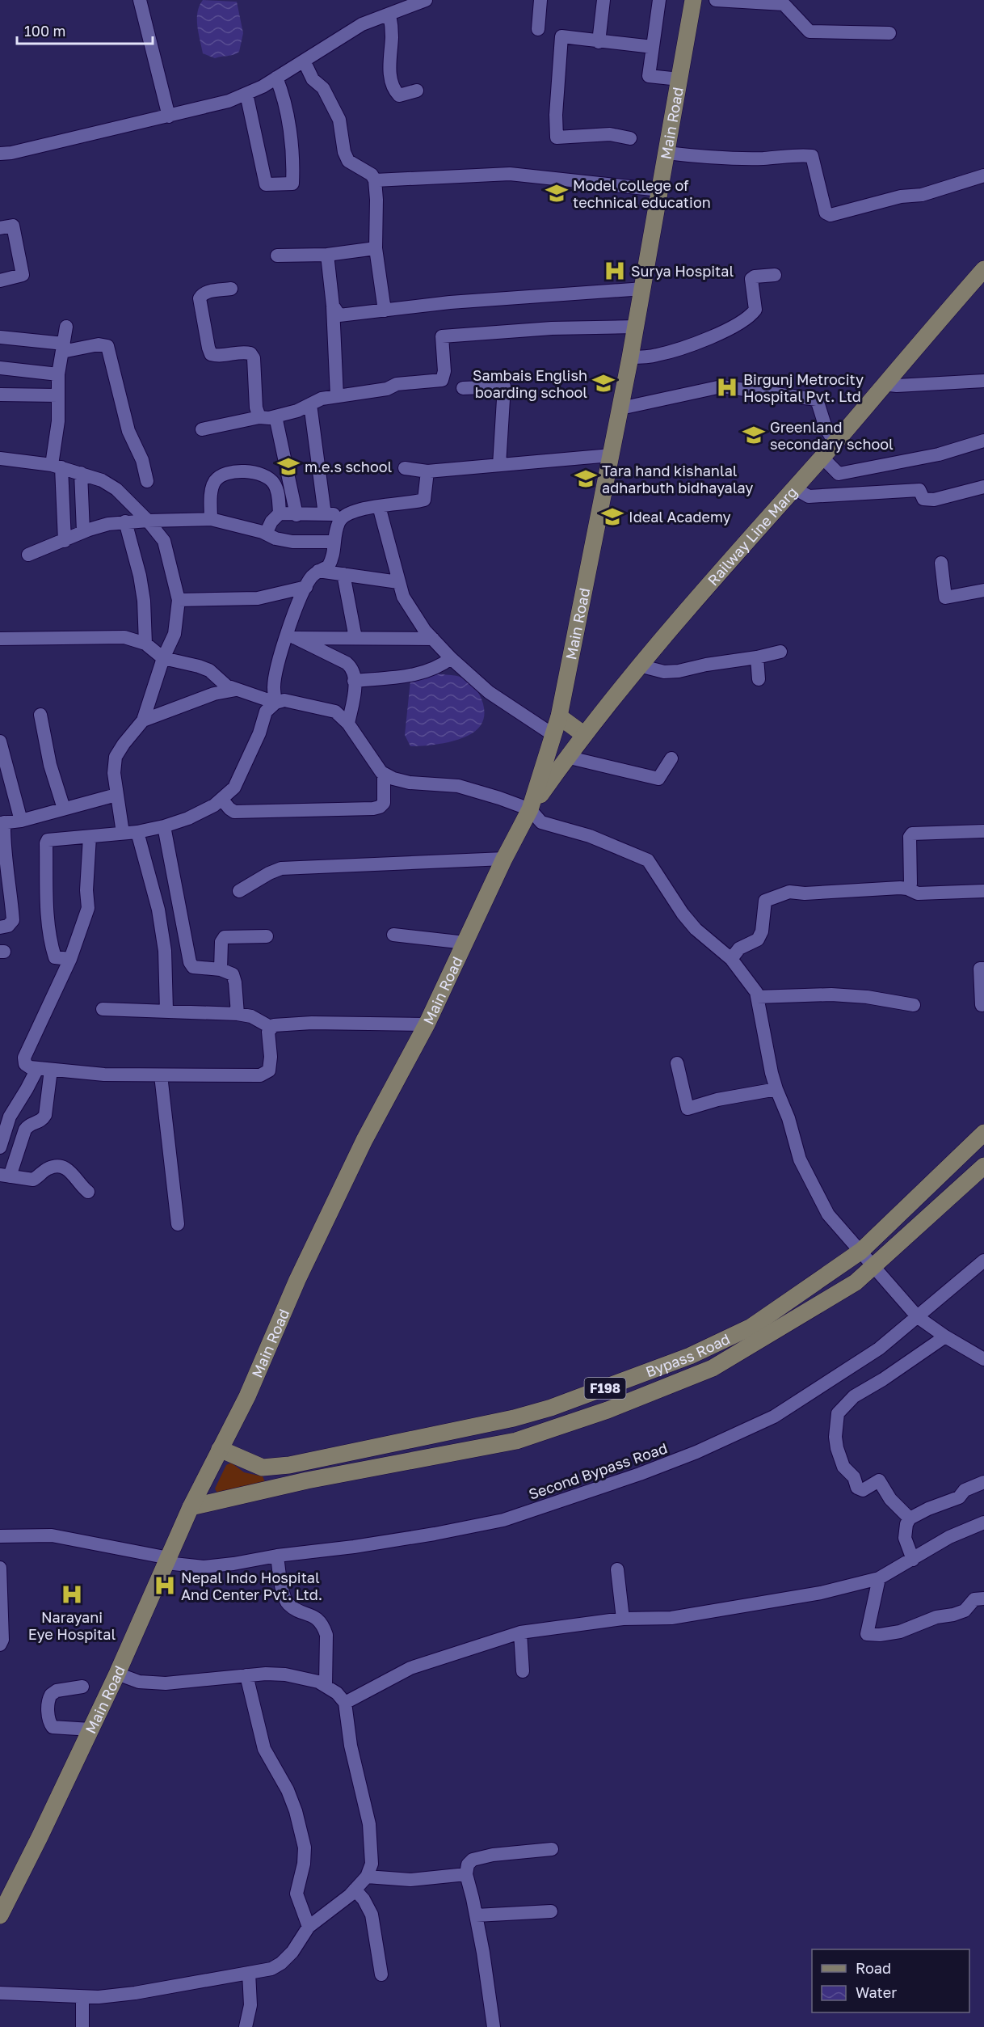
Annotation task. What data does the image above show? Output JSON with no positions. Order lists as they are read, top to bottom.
{
  "streets": {
    "main road": [
      "Main Road",
      "Railway Line Marg",
      "Bypass Road",
      "F198"
    ],
    "street": ["Second Bypass Road"]
  },
  "crossings": [
    ["Main Road", "Railway Line Marg"],
    ["Main Road", "F198"],
    ["Main Road", "Second Bypass Road"],
    ["Bypass Road", "F198"]
  ],
  "places": {
    "school or university": [
      "Model college of technical education",
      "Sambais English boarding school",
      "Greenland secondary school",
      "m.e.s school",
      "Tara hand kishanlal adharbuth bidhayalay",
      "Ideal Academy"
    ],
    "hospital": [
      "Surya Hospital",
      "Birgunj Metrocity Hospital Pvt. Ltd",
      "Nepal Indo Hospital And Center Pvt. Ltd.",
      "Narayani Eye Hospital"
    ]
  },
  "legend": ["Road", "Water"],
  "scale_bar": "100 m"
}
